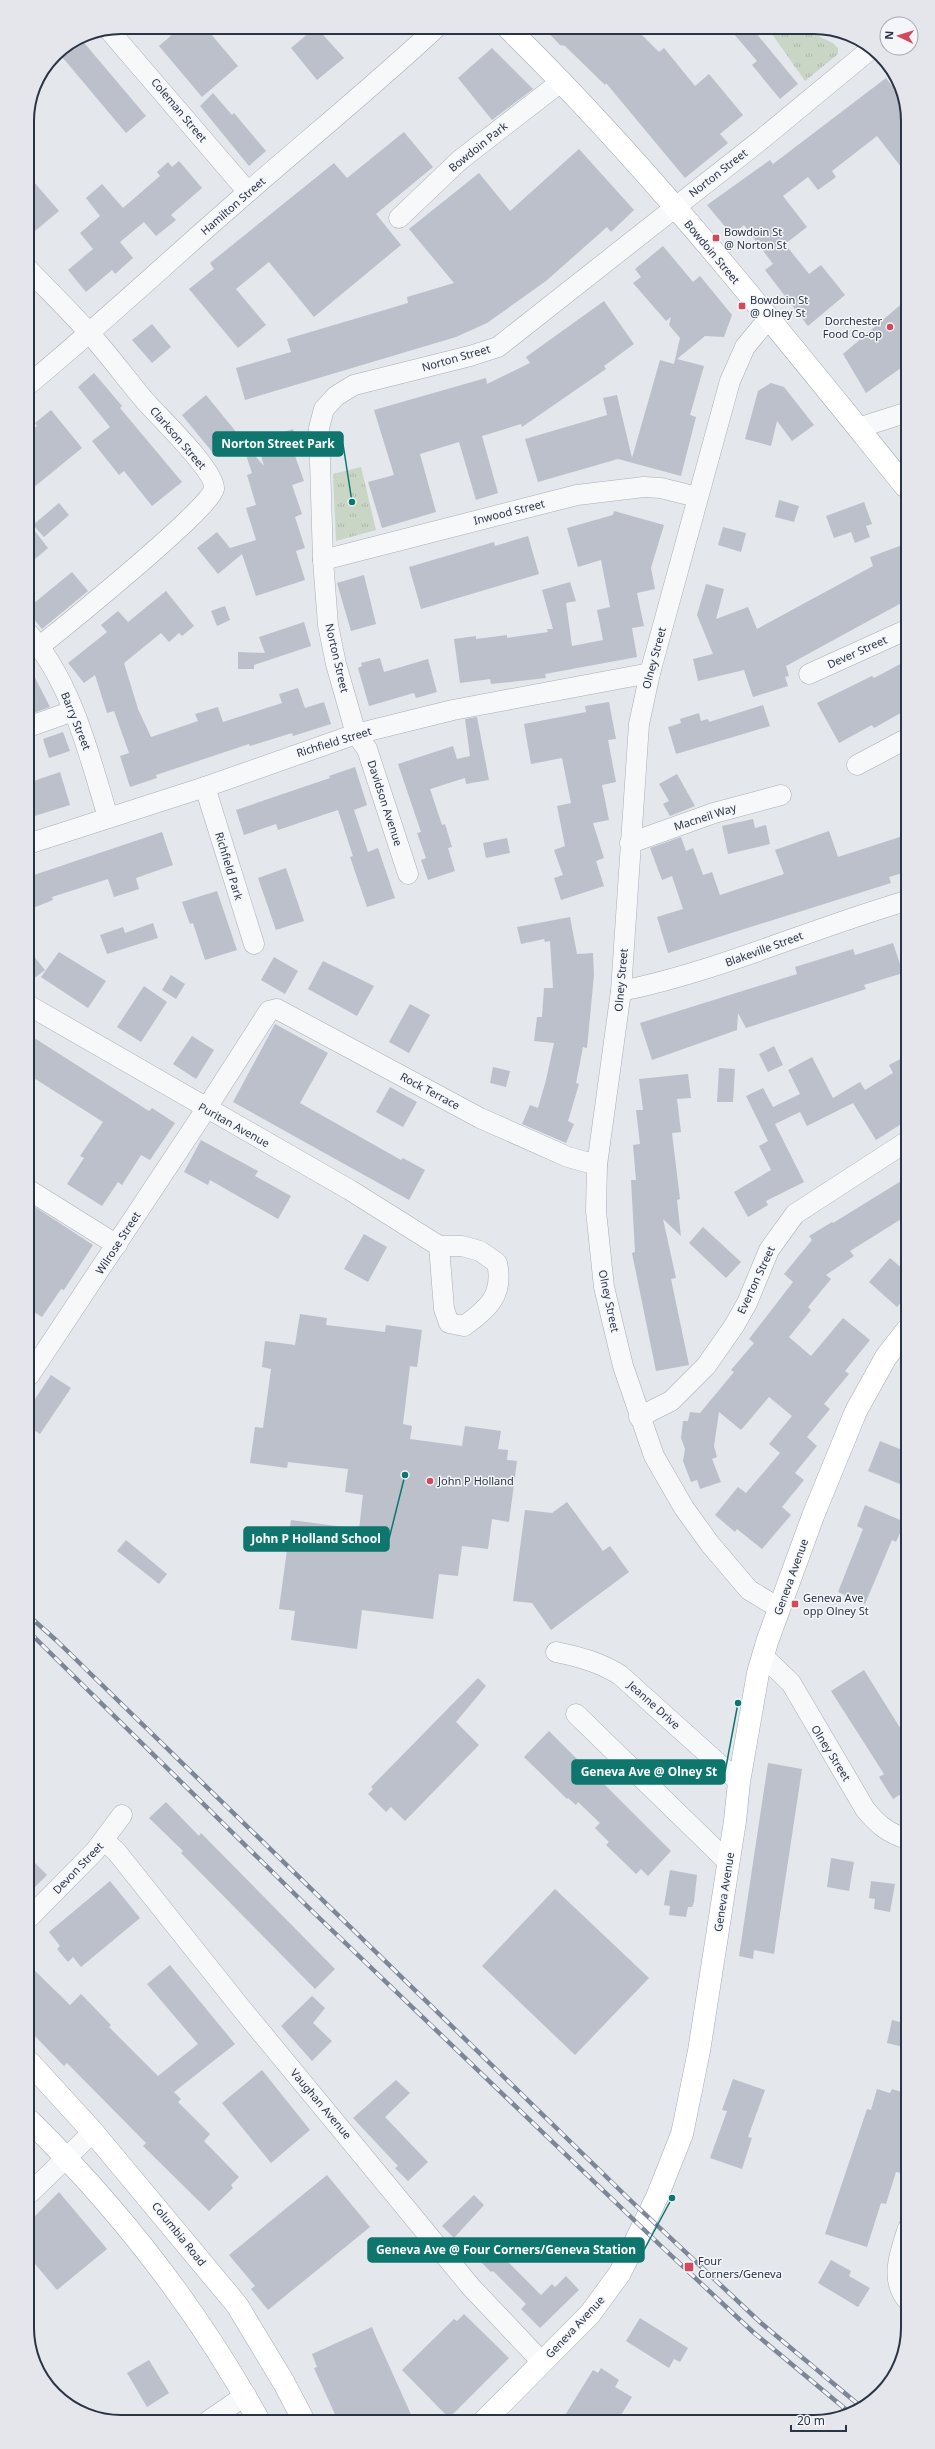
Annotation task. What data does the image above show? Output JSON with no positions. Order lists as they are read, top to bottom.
{
  "streets": {
    "main road": ["Bowdoin Street", "Geneva Avenue", "Columbia Road"],
    "street": [
      "Coleman Street",
      "Bowdoin Park",
      "Norton Street",
      "Hamilton Street",
      "Clarkson Street",
      "Inwood Street",
      "Dever Street",
      "Olney Street",
      "Barry Street",
      "Richfield Street",
      "Davidson Avenue",
      "Macneil Way",
      "Richfield Park",
      "Blakeville Street",
      "Rock Terrace",
      "Puritan Avenue",
      "Wilrose Street",
      "Everton Street",
      "Jeanne Drive",
      "Devon Street",
      "Vaughan Avenue"
    ]
  },
  "crossings": [
    ["Coleman Street", "Hamilton Street"],
    ["Bowdoin Park", "Bowdoin Street"],
    ["Norton Street", "Bowdoin Street"],
    ["Norton Street", "Inwood Street"],
    ["Norton Street", "Richfield Street"],
    ["Norton Street", "Davidson Avenue"],
    ["Hamilton Street", "Clarkson Street"],
    ["Bowdoin Street", "Olney Street"],
    ["Clarkson Street", "Barry Street"],
    ["Inwood Street", "Olney Street"],
    ["Olney Street", "Richfield Street"],
    ["Olney Street", "Macneil Way"],
    ["Olney Street", "Blakeville Street"],
    ["Olney Street", "Rock Terrace"],
    ["Olney Street", "Everton Street"],
    ["Olney Street", "Geneva Avenue"],
    ["Barry Street", "Richfield Street"],
    ["Richfield Street", "Davidson Avenue"],
    ["Richfield Street", "Richfield Park"],
    ["Rock Terrace", "Wilrose Street"],
    ["Puritan Avenue", "Wilrose Street"],
    ["Geneva Avenue", "Jeanne Drive"],
    ["Geneva Avenue", "Vaughan Avenue"],
    ["Devon Street", "Vaughan Avenue"]
  ],
  "places": {
    "transit": [
      "Bowdoin St @ Norton St",
      "Bowdoin St @ Olney St",
      "Geneva Ave opp Olney St",
      "Four Corners/Geneva"
    ],
    "other": [
      "Dorchester Food Co-op",
      "Norton Street Park",
      "John P Holland School",
      "John P Holland",
      "Geneva Ave @ Olney St",
      "Geneva Ave @ Four Corners/Geneva Station"
    ]
  },
  "scale_bar": "20 m",
  "north": "left"
}
